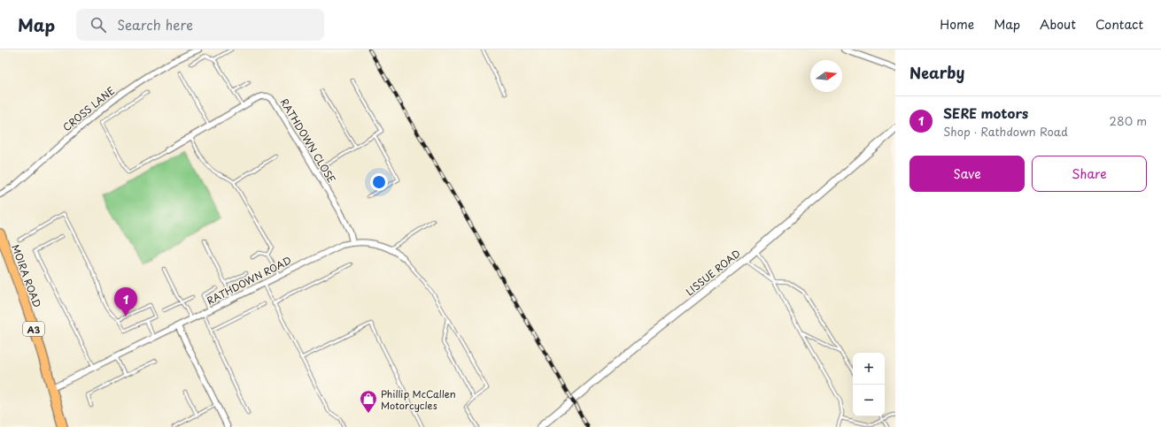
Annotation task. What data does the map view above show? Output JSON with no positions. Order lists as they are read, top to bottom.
{
  "streets": {
    "highway": ["MOIRA ROAD", "A3"],
    "street": [
      "CROSS LANE",
      "RATHDOWN CLOSE",
      "LISSUE ROAD",
      "RATHDOWN ROAD"
    ]
  },
  "crossings": [
    ["RATHDOWN CLOSE", "RATHDOWN ROAD"],
    ["MOIRA ROAD", "RATHDOWN ROAD"]
  ],
  "places": {
    "shop": ["Phillip McCallen Motorcycles"]
  },
  "north": "right",
  "page": {
    "header": "Map",
    "search": "Search here",
    "nav": [
      "Home",
      "Map",
      "About",
      "Contact"
    ],
    "heading": "Nearby",
    "list": [
      {
        "mark": "1",
        "name": "SERE motors",
        "note": "Shop · Rathdown Road",
        "value": "280 m"
      }
    ],
    "buttons": ["Save", "Share"],
    "pins": "1",
    "map_buttons": ["+", "−"]
  }
}
